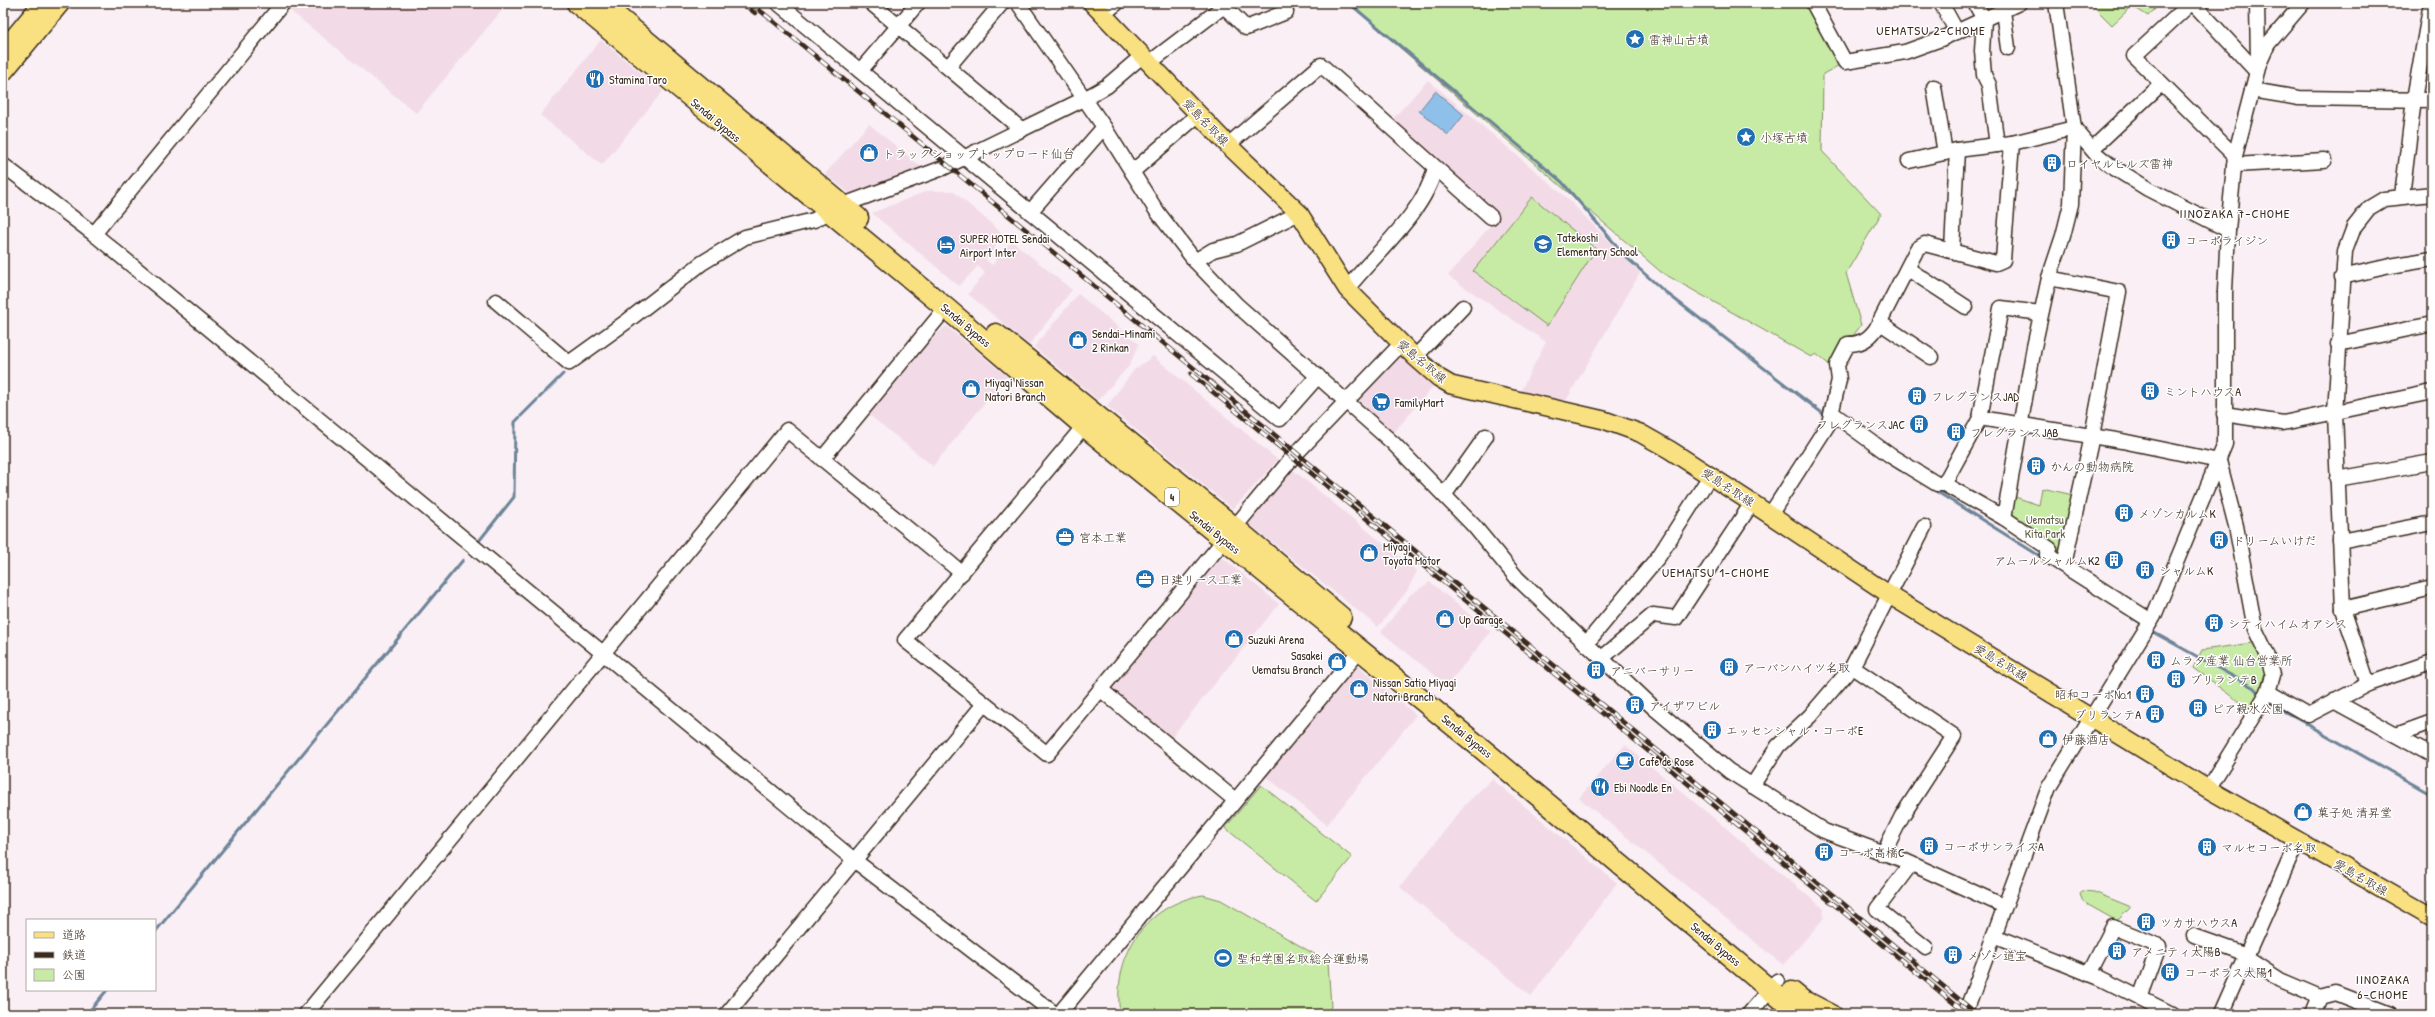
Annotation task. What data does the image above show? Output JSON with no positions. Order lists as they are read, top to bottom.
{
  "streets": {
    "highway": ["Sendai Bypass", "4"],
    "main road": ["愛島名取線"]
  },
  "districts": [
    "UEMATSU 2-CHOME",
    "IINOZAKA 7-CHOME",
    "UEMATSU 1-CHOME",
    "IINOZAKA 6-CHOME"
  ],
  "parks": ["Uematsu Kita Park"],
  "places": {
    "place": ["雷神山古墳", "小塚古墳"],
    "restaurant": ["Stamina Taro", "Ebi Noodle En"],
    "shop": [
      "トラックショップトップロード仙台",
      "Sendai-Minami 2 Rinkan",
      "Miyagi Nissan Natori Branch",
      "Miyagi Toyota Motor",
      "Up Garage",
      "Suzuki Arena",
      "Sasakei Uematsu Branch",
      "Nissan Satio Miyagi Natori Branch",
      "伊藤酒店",
      "菓子処 清昇堂"
    ],
    "building": [
      "ロイヤルヒルズ雷神",
      "コーポライジン",
      "ミントハウスA",
      "フレグランスJAD",
      "フレグランスJAC",
      "フレグランスJAB",
      "かんの動物病院",
      "メゾンカルムK",
      "ドリームいけだ",
      "アムールシャルムK2",
      "シャルムK",
      "シティハイムオアシス",
      "ムラタ産業 仙台営業所",
      "アーバンハイツ名取",
      "アニバーサリー",
      "ブリランテB",
      "昭和コーポ№1",
      "アイザワビル",
      "ピア親水公園",
      "ブリランテA",
      "エッセンシャル・コーポE",
      "コーポサンライズA",
      "マルセコーポ名取",
      "コーポ高橋C",
      "ツカサハウスA",
      "アメニティ太陽B",
      "メゾン道宝",
      "コーポラス太陽1"
    ],
    "school or university": ["Tatekoshi Elementary School"],
    "hotel": ["SUPER HOTEL Sendai Airport Inter"],
    "supermarket": ["FamilyMart"],
    "office": ["宮本工業", "日建リース工業"],
    "cafe": ["Cafe de Rose"],
    "sports": ["聖和学園名取総合運動場"]
  },
  "legend": ["道路", "鉄道", "公園"]
}
